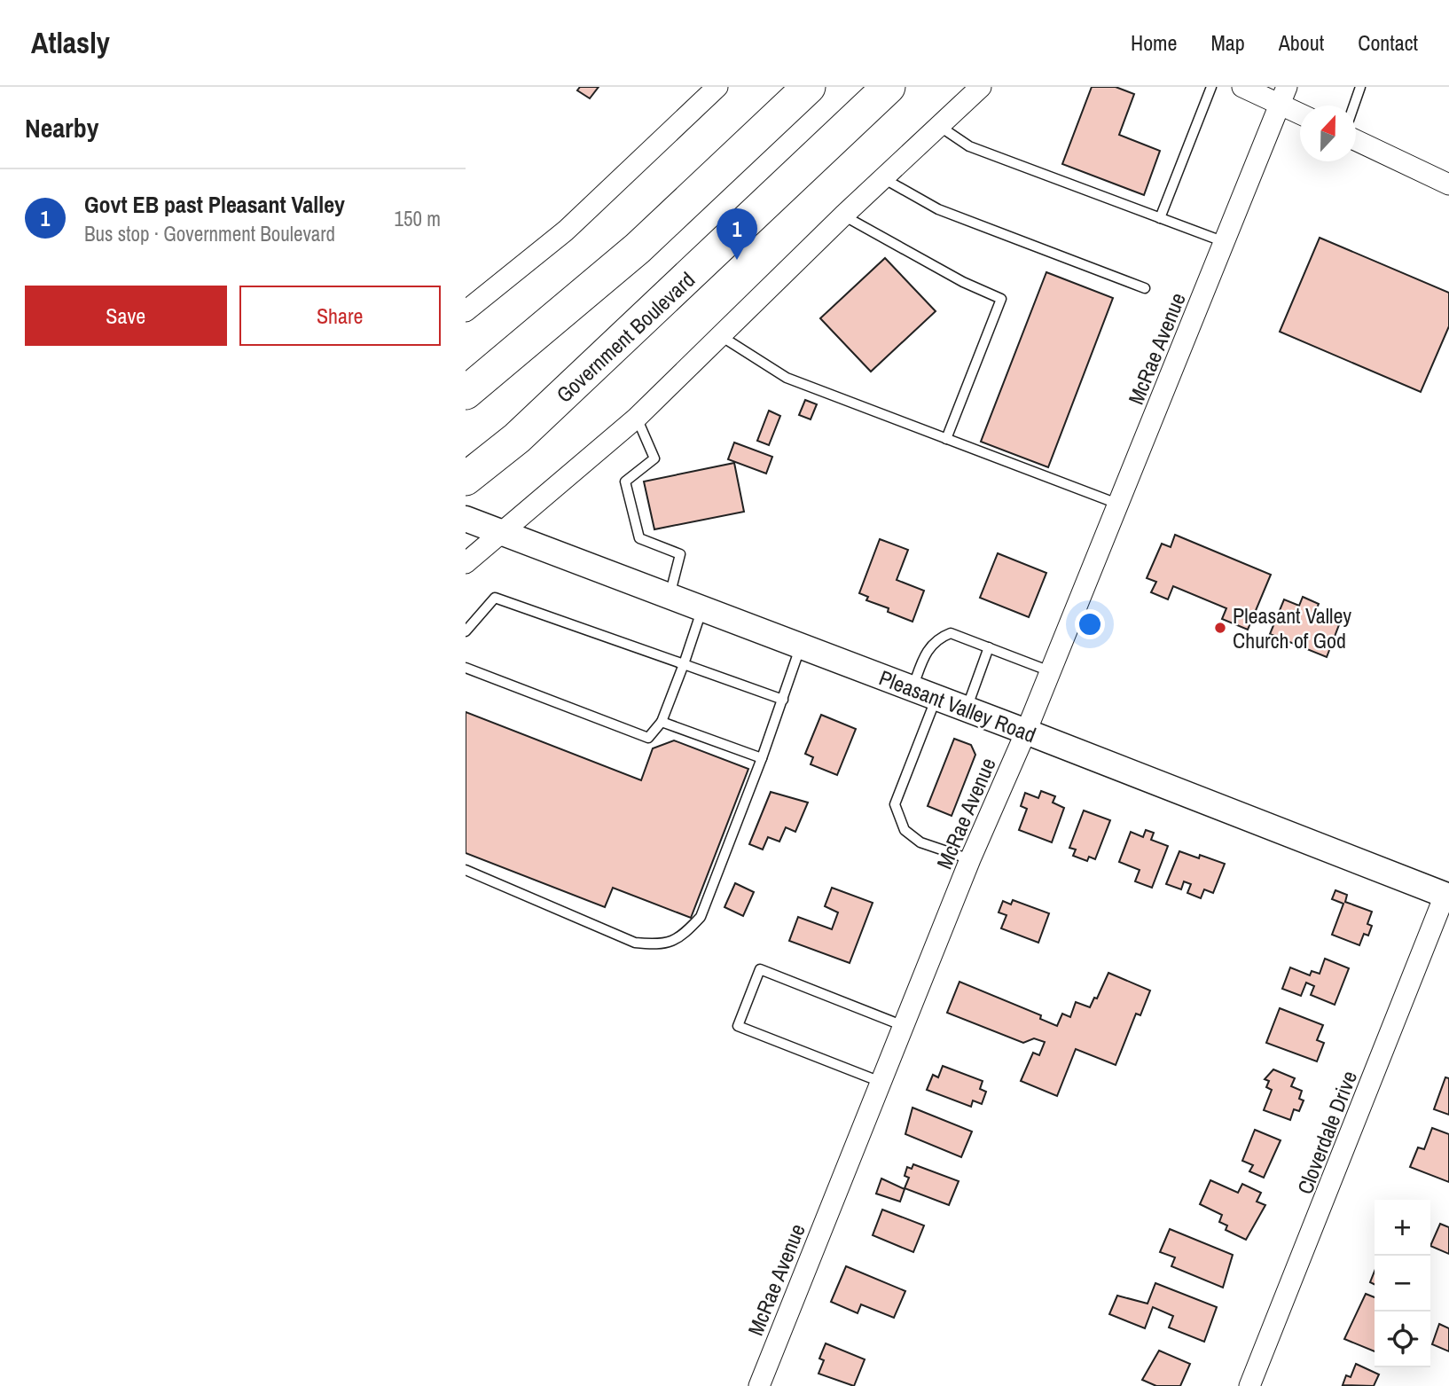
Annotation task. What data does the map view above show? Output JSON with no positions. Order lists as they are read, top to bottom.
{
  "streets": {
    "main road": ["Government Boulevard"],
    "street": ["McRae Avenue", "Pleasant Valley Road", "Cloverdale Drive"]
  },
  "crossings": [
    ["McRae Avenue", "Pleasant Valley Road"],
    ["Pleasant Valley Road", "Cloverdale Drive"]
  ],
  "places": ["Pleasant Valley Church of God"],
  "north": "top",
  "page": {
    "header": "Atlasly",
    "nav": [
      "Home",
      "Map",
      "About",
      "Contact"
    ],
    "heading": "Nearby",
    "list": [
      {
        "mark": "1",
        "name": "Govt EB past Pleasant Valley",
        "note": "Bus stop · Government Boulevard",
        "value": "150 m"
      }
    ],
    "pins": "1",
    "buttons": ["Save", "Share"],
    "map_buttons": ["+", "−"]
  }
}
